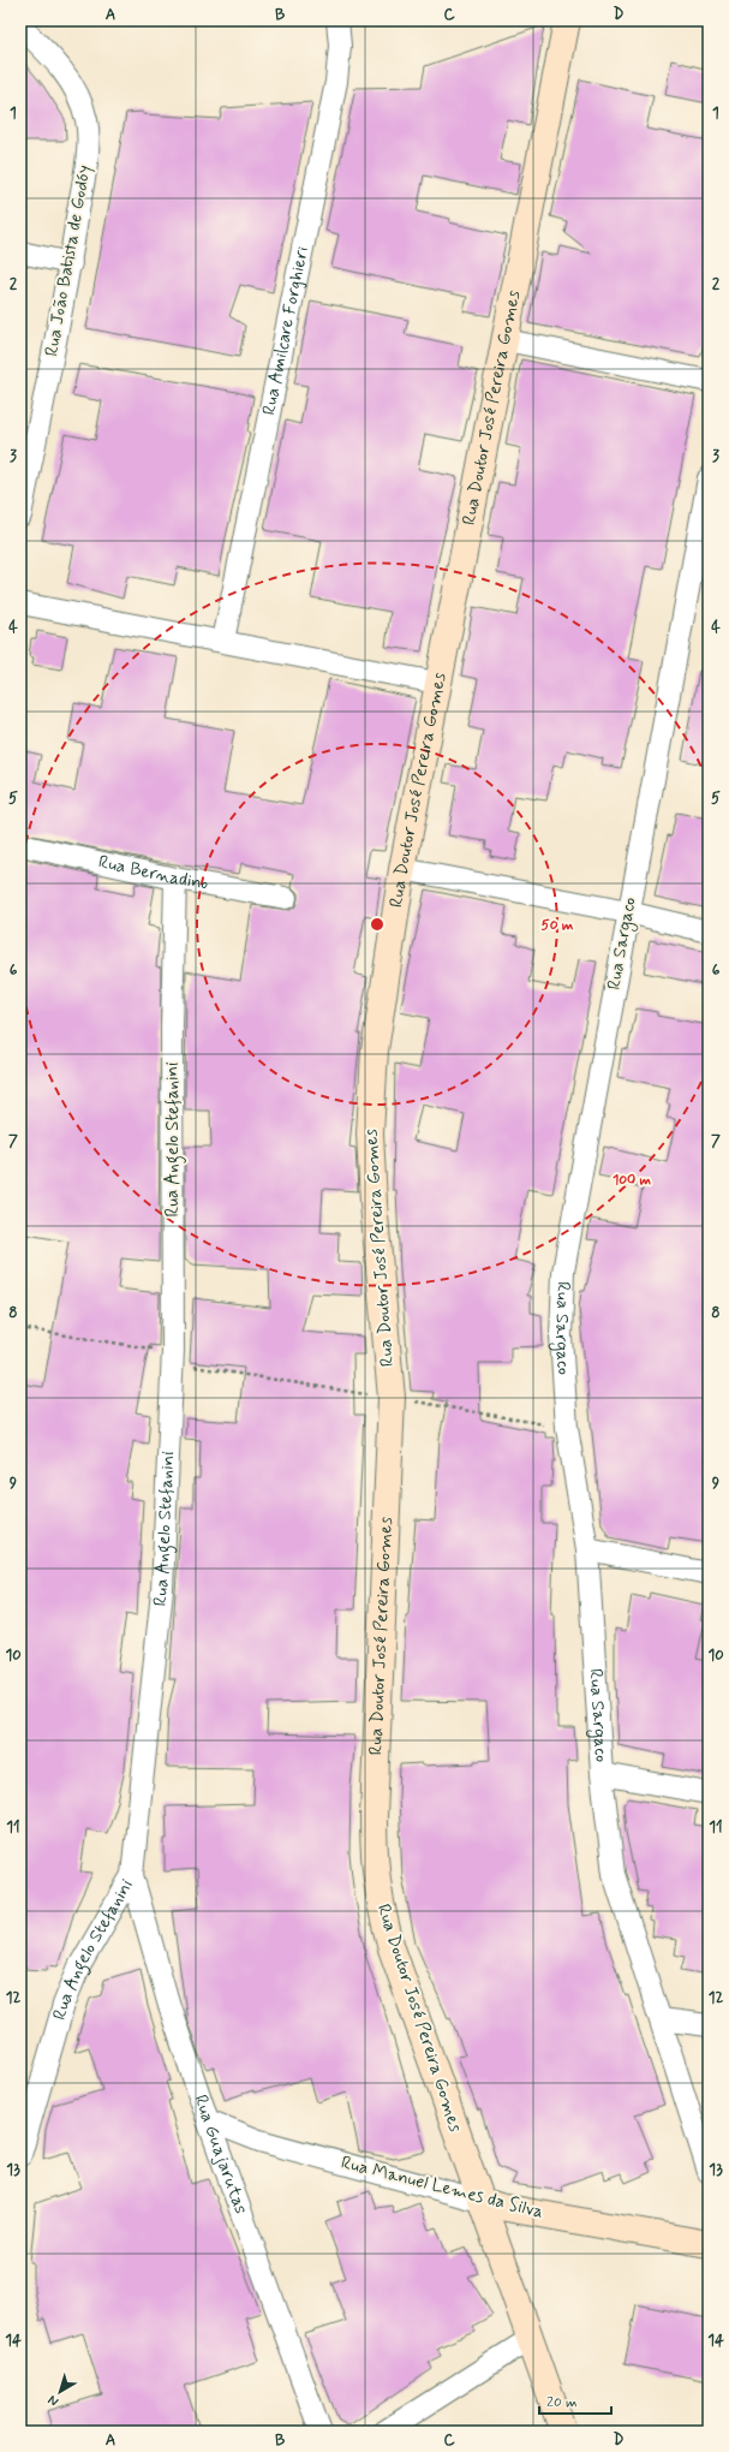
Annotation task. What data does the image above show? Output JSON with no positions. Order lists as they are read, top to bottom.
{
  "streets": {
    "main road": ["Rua Doutor José Pereira Gomes", "Rua Manuel Lemes da Silva"],
    "street": [
      "Rua João Batista de Godóy",
      "Rua Amilcare Forghieri",
      "Rua Bernadino",
      "Rua Sargaco",
      "Rua Angelo Stefanini",
      "Rua Guajarutas"
    ]
  },
  "crossings": [
    ["Rua Doutor José Pereira Gomes", "Rua Manuel Lemes da Silva"],
    ["Rua Bernadino", "Rua Angelo Stefanini"],
    ["Rua Angelo Stefanini", "Rua Guajarutas"],
    ["Rua Guajarutas", "Rua Manuel Lemes da Silva"]
  ],
  "scale_bar": "20 m",
  "north": "bottom left",
  "grid": {
    "columns": [
      "A",
      "B",
      "C",
      "D"
    ],
    "rows": [
      "1",
      "2",
      "3",
      "4",
      "5",
      "6",
      "7",
      "8",
      "9",
      "10",
      "11",
      "12",
      "13",
      "14"
    ]
  },
  "rings": ["50 m", "100 m"]
}
